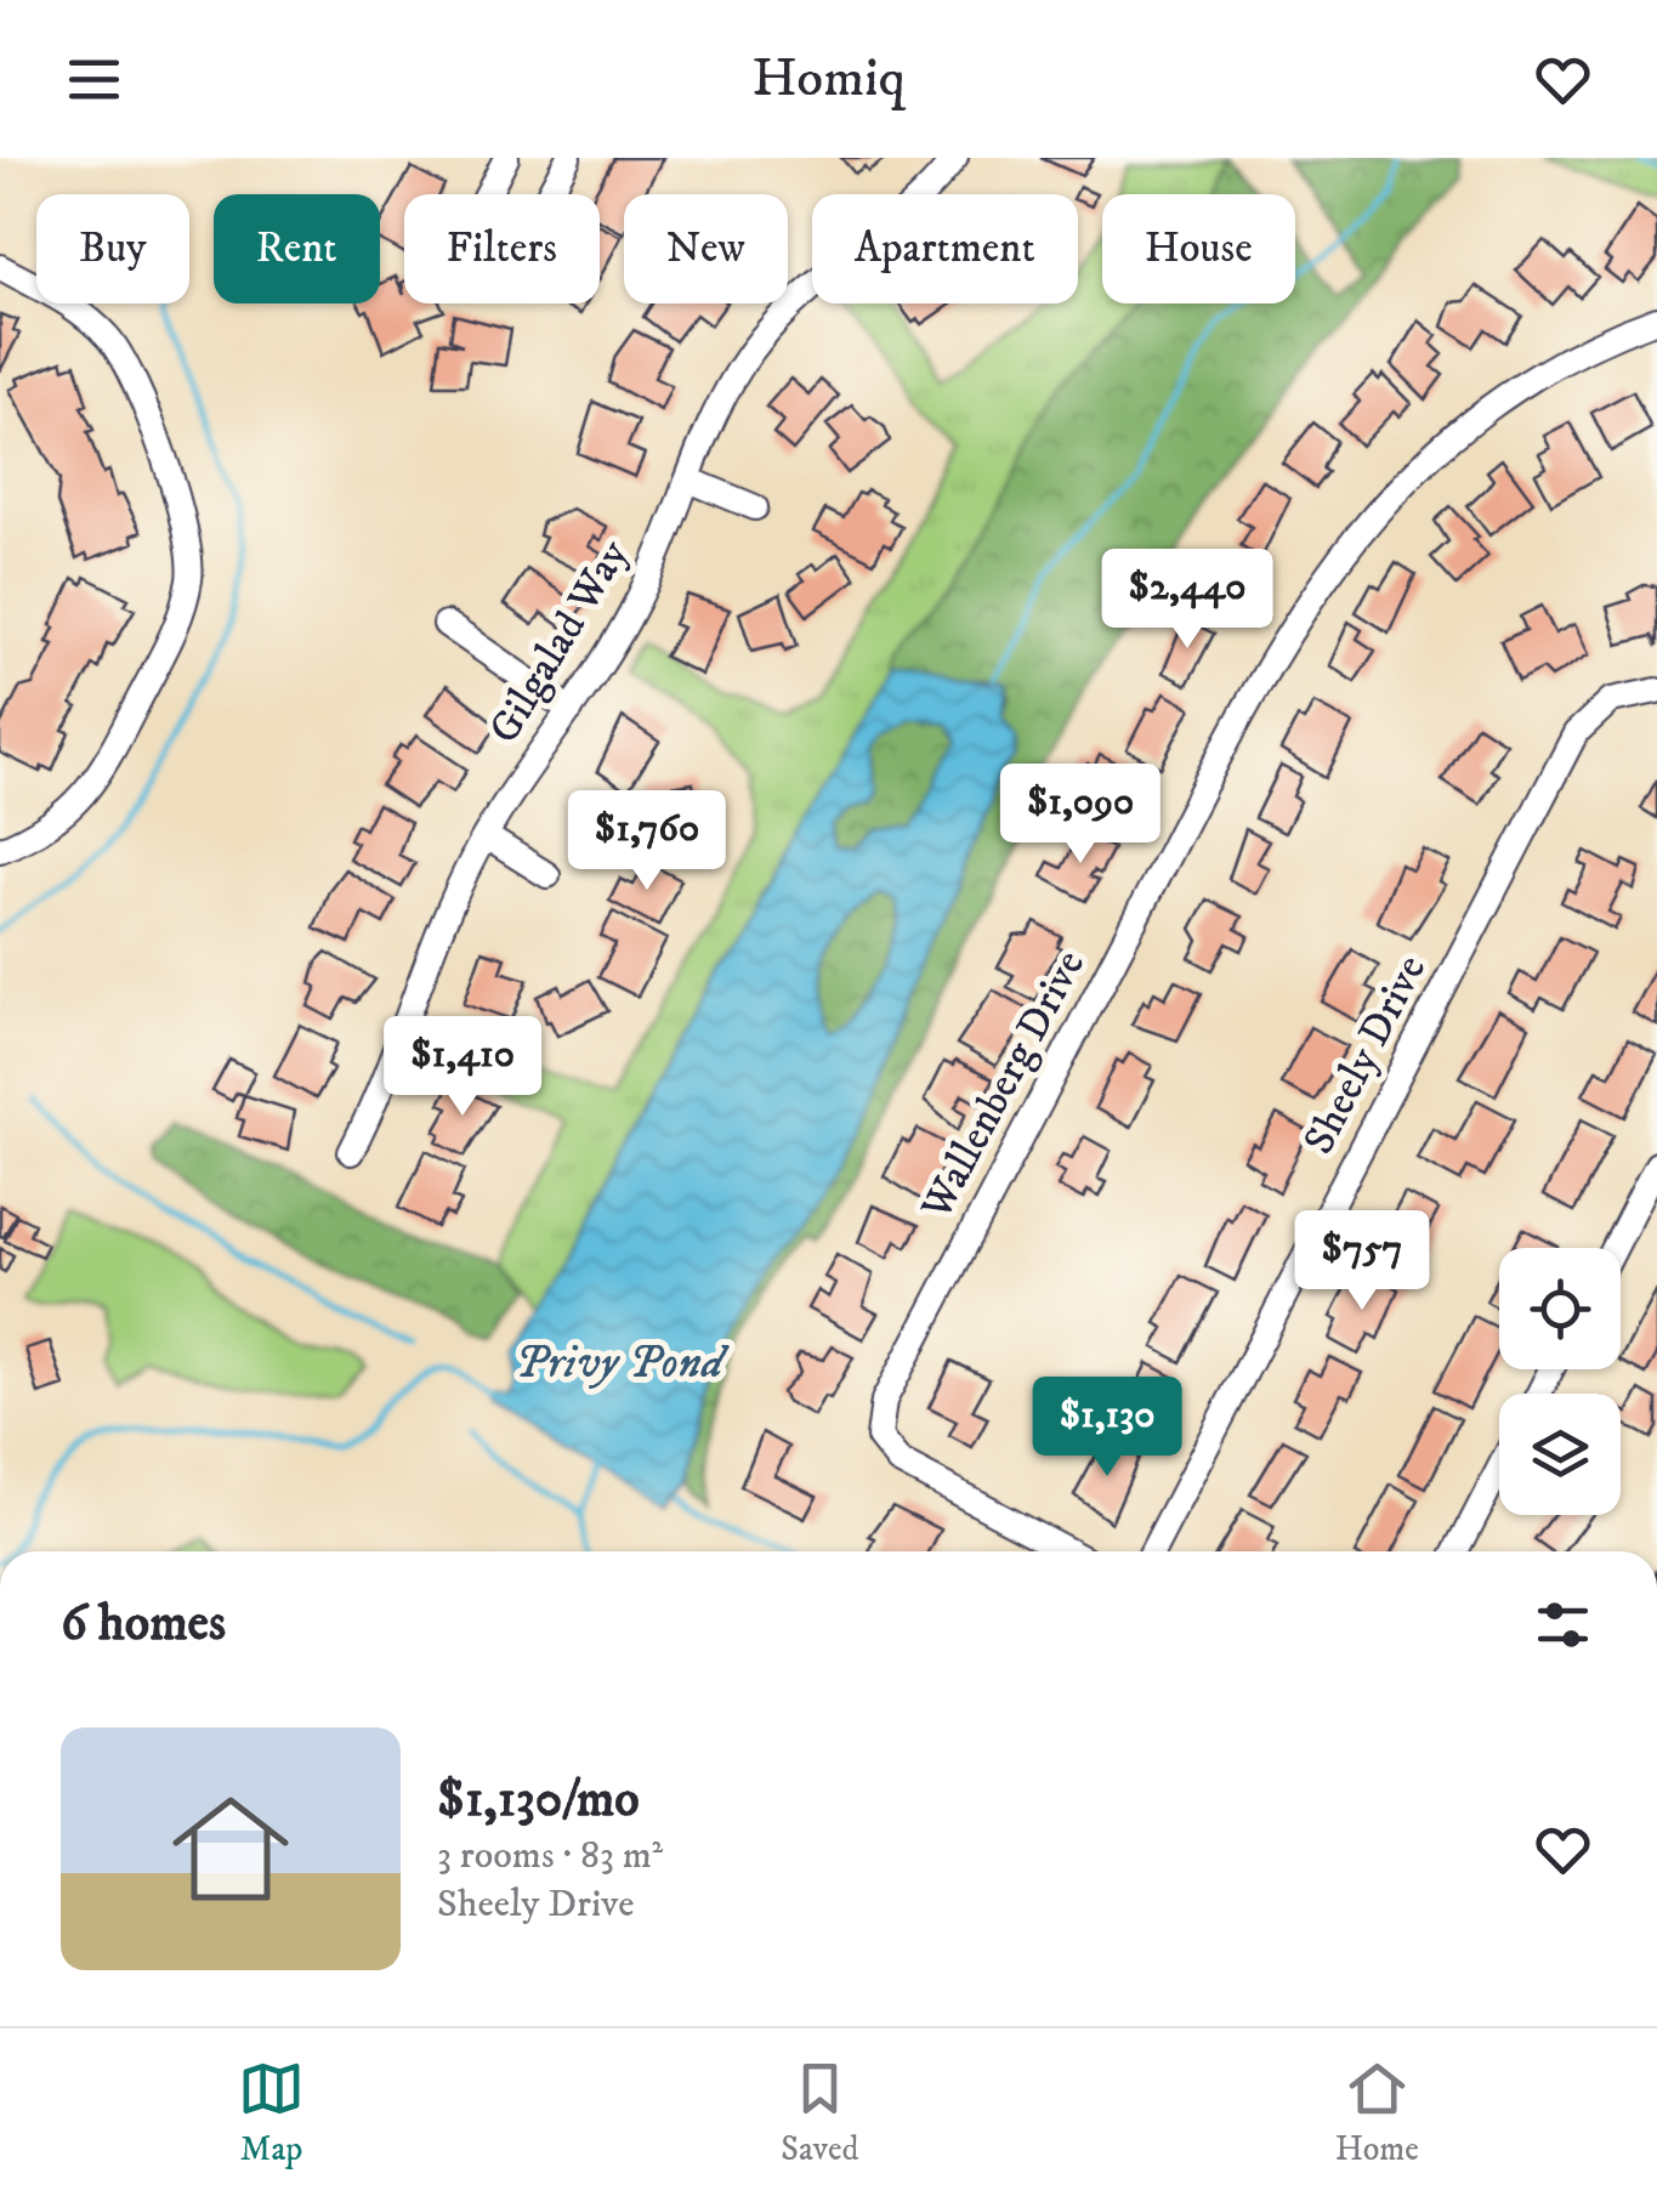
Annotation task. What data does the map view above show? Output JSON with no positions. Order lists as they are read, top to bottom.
{
  "streets": {
    "street": ["Gilgalad Way", "Sheely Drive", "Wallenberg Drive"]
  },
  "water": ["Privy Pond"],
  "page": {
    "header": "Homiq",
    "chip": [
      "Buy",
      "Rent",
      "Filters",
      "New",
      "Apartment",
      "House"
    ],
    "price": [
      "$2,440",
      "$1,090",
      "$1,760",
      "$1,410",
      "$757",
      "$1,130"
    ],
    "heading": "6 homes",
    "list": [
      {
        "name": "$1,130/mo",
        "note": "3 rooms · 83 m² · Sheely Drive"
      }
    ],
    "tabs": ["Map", "Saved", "Home"]
  }
}
